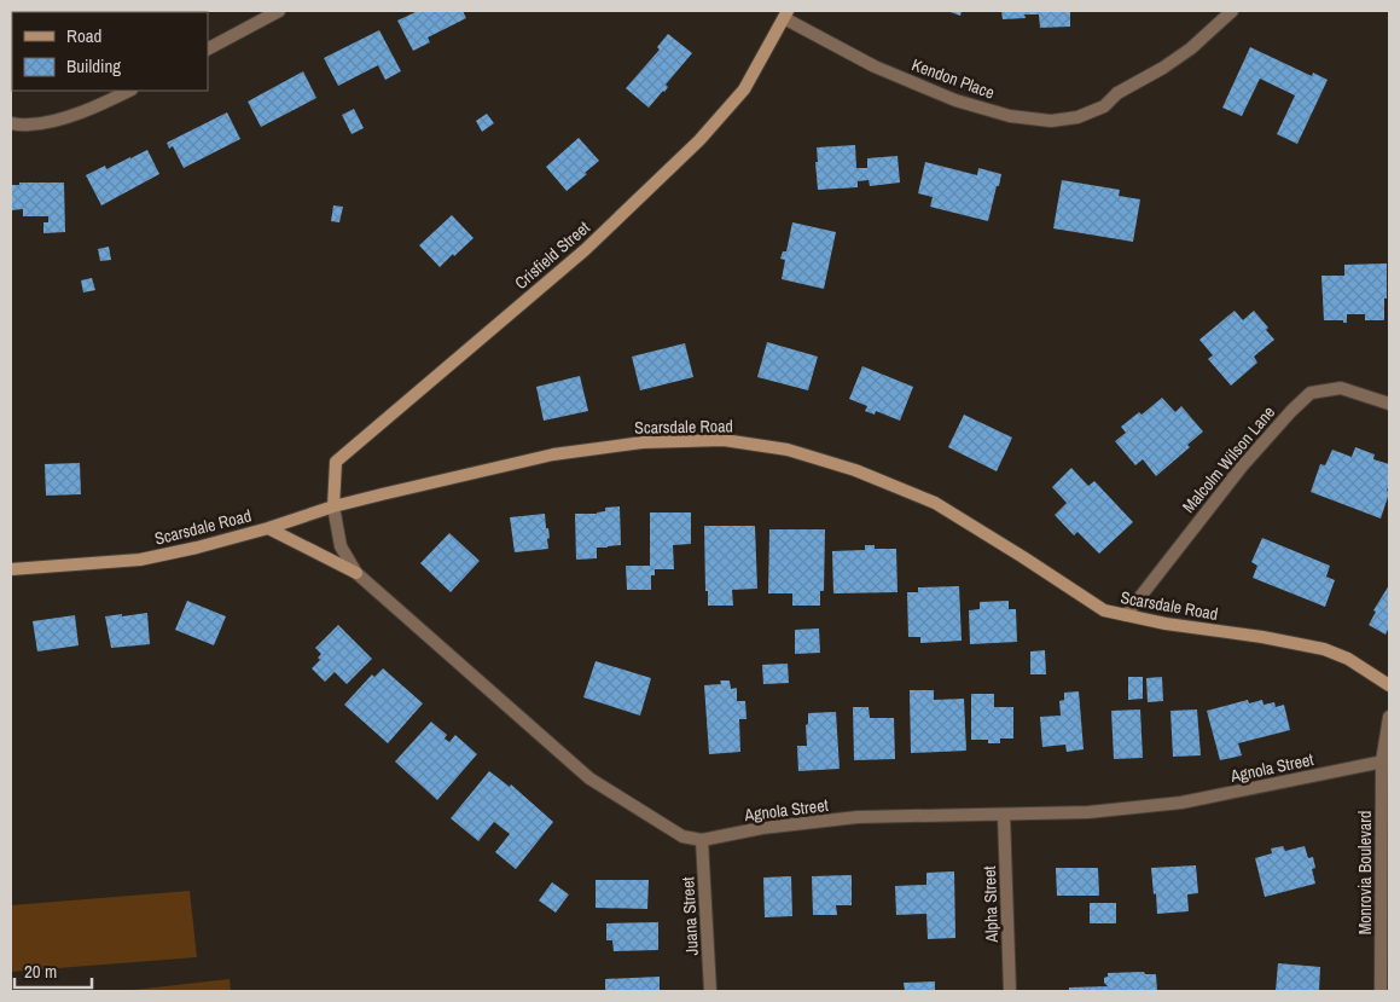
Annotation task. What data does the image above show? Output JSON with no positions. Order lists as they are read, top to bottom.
{
  "streets": {
    "street": [
      "Kendon Place",
      "Crisfield Street",
      "Scarsdale Road",
      "Malcolm Wilson Lane",
      "Agnola Street",
      "Monrovia Boulevard",
      "Alpha Street",
      "Juana Street"
    ]
  },
  "crossings": [
    ["Kendon Place", "Crisfield Street"],
    ["Crisfield Street", "Scarsdale Road"],
    ["Crisfield Street", "Agnola Street"],
    ["Scarsdale Road", "Malcolm Wilson Lane"],
    ["Scarsdale Road", "Agnola Street"],
    ["Agnola Street", "Monrovia Boulevard"],
    ["Agnola Street", "Alpha Street"],
    ["Agnola Street", "Juana Street"]
  ],
  "legend": ["Road", "Building"],
  "scale_bar": "20 m"
}
